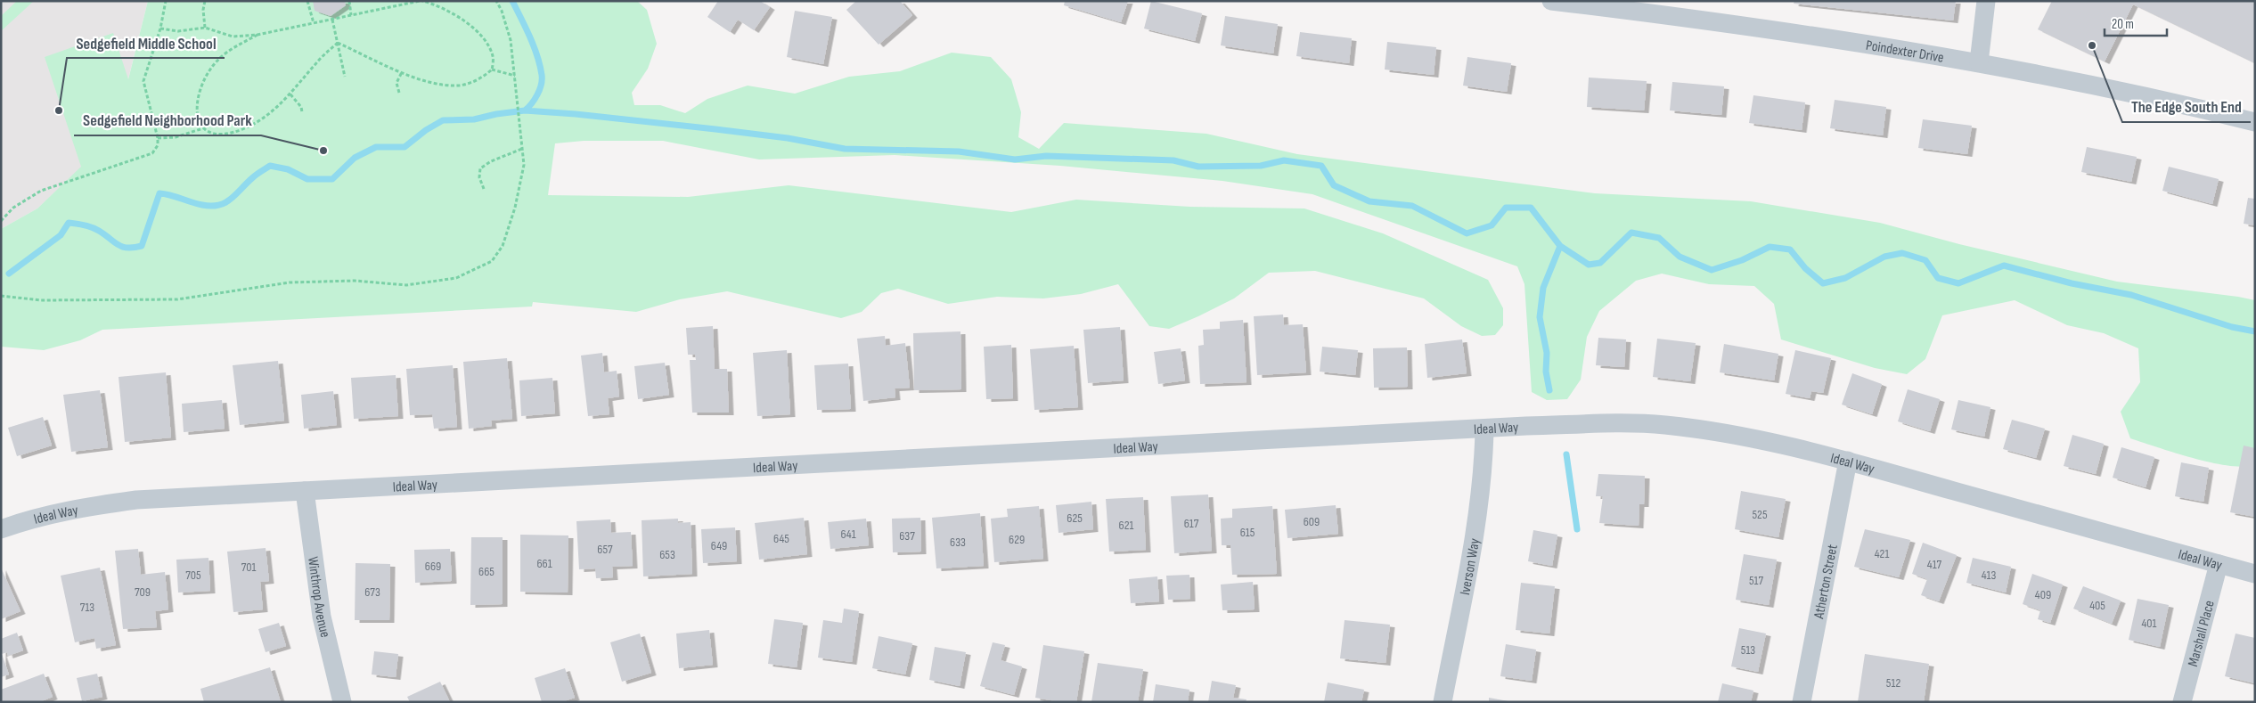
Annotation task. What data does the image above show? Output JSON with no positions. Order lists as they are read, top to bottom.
{
  "streets": {
    "street": [
      "Poindexter Drive",
      "Ideal Way",
      "Iverson Way",
      "Atherton Street",
      "Winthrop Avenue",
      "Marshall Place"
    ]
  },
  "crossings": [
    ["Ideal Way", "Iverson Way"],
    ["Ideal Way", "Atherton Street"],
    ["Ideal Way", "Winthrop Avenue"],
    ["Ideal Way", "Marshall Place"]
  ],
  "places": ["The Edge South End", "Sedgefield Middle School", "Sedgefield Neighborhood Park"],
  "house_numbers": [
    "525",
    "625",
    "609",
    "617",
    "621",
    "615",
    "641",
    "637",
    "645",
    "629",
    "633",
    "649",
    "657",
    "421",
    "653",
    "661",
    "417",
    "669",
    "701",
    "665",
    "705",
    "413",
    "517",
    "709",
    "673",
    "409",
    "405",
    "713",
    "401",
    "513",
    "512"
  ],
  "scale_bar": "20 m"
}
